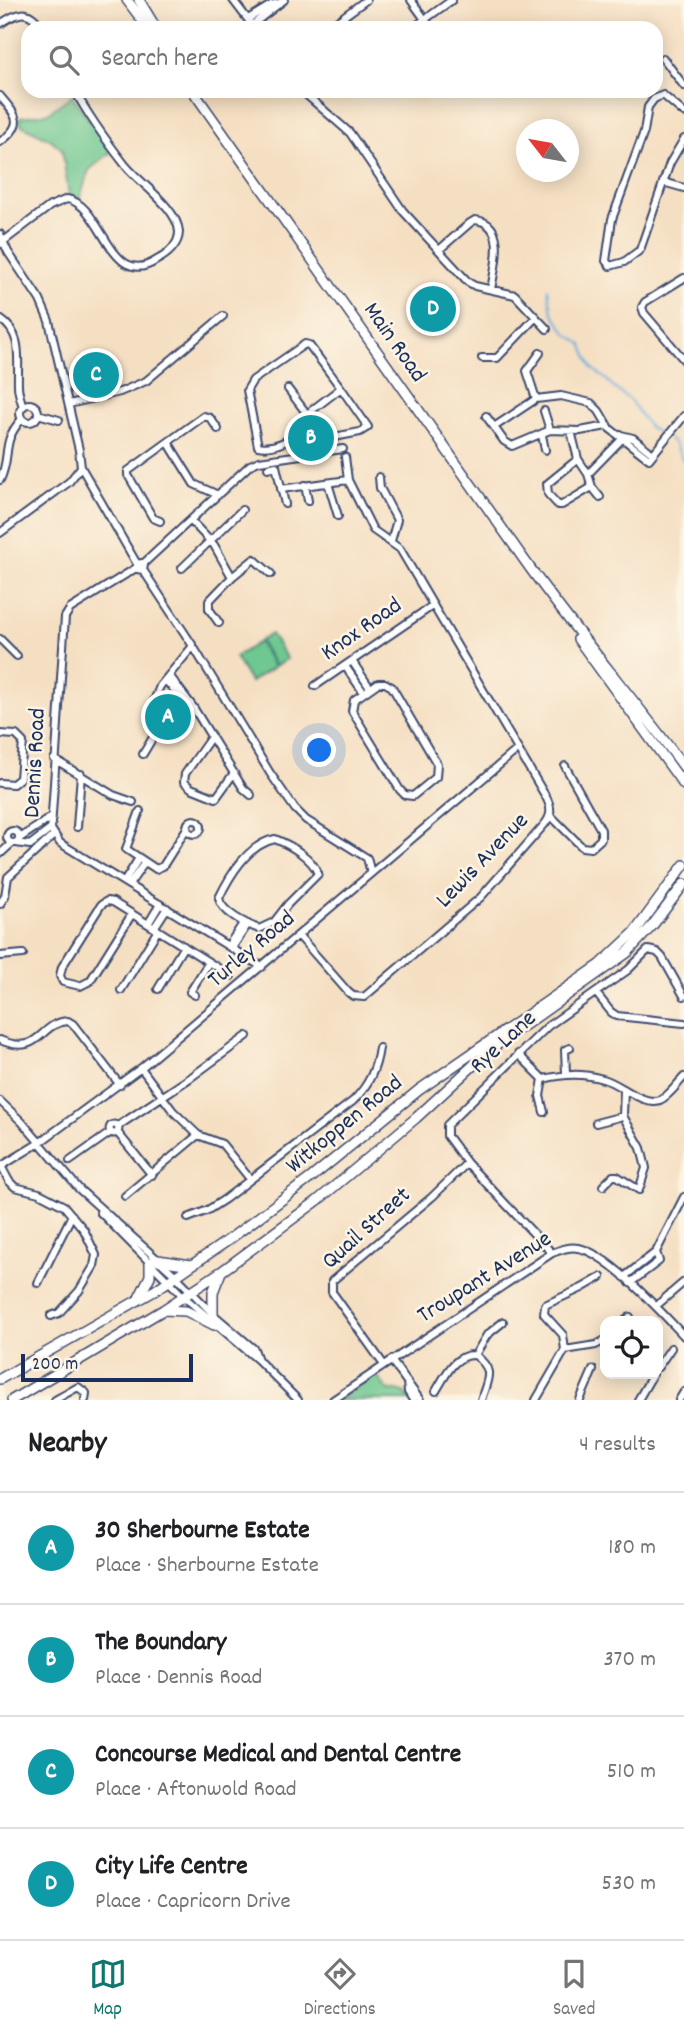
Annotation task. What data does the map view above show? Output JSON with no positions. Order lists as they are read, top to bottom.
{
  "streets": {
    "main road": ["Main Road", "Witkoppen Road"],
    "street": [
      "Knox Road",
      "Dennis Road",
      "Lewis Avenue",
      "Turley Road",
      "Rye Lane",
      "Quail Street",
      "Troupant Avenue"
    ]
  },
  "crossings": [
    ["Knox Road", "Lewis Avenue"],
    ["Dennis Road", "Turley Road"],
    ["Lewis Avenue", "Turley Road"],
    ["Rye Lane", "Quail Street"],
    ["Quail Street", "Troupant Avenue"]
  ],
  "scale_bar": "200 m",
  "north": "top left",
  "page": {
    "search": "Search here",
    "pins": [
      "D",
      "C",
      "B",
      "A"
    ],
    "scale": "200 m",
    "heading": ["Nearby", "4 results"],
    "list": [
      {
        "mark": "A",
        "name": "30 Sherbourne Estate",
        "note": "Place · Sherbourne Estate",
        "value": "180 m"
      },
      {
        "mark": "B",
        "name": "The Boundary",
        "note": "Place · Dennis Road",
        "value": "370 m"
      },
      {
        "mark": "C",
        "name": "Concourse Medical and Dental Centre",
        "note": "Place · Aftonwold Road",
        "value": "510 m"
      },
      {
        "mark": "D",
        "name": "City Life Centre",
        "note": "Place · Capricorn Drive",
        "value": "530 m"
      }
    ],
    "nav": ["Map", "Directions", "Saved"]
  }
}
